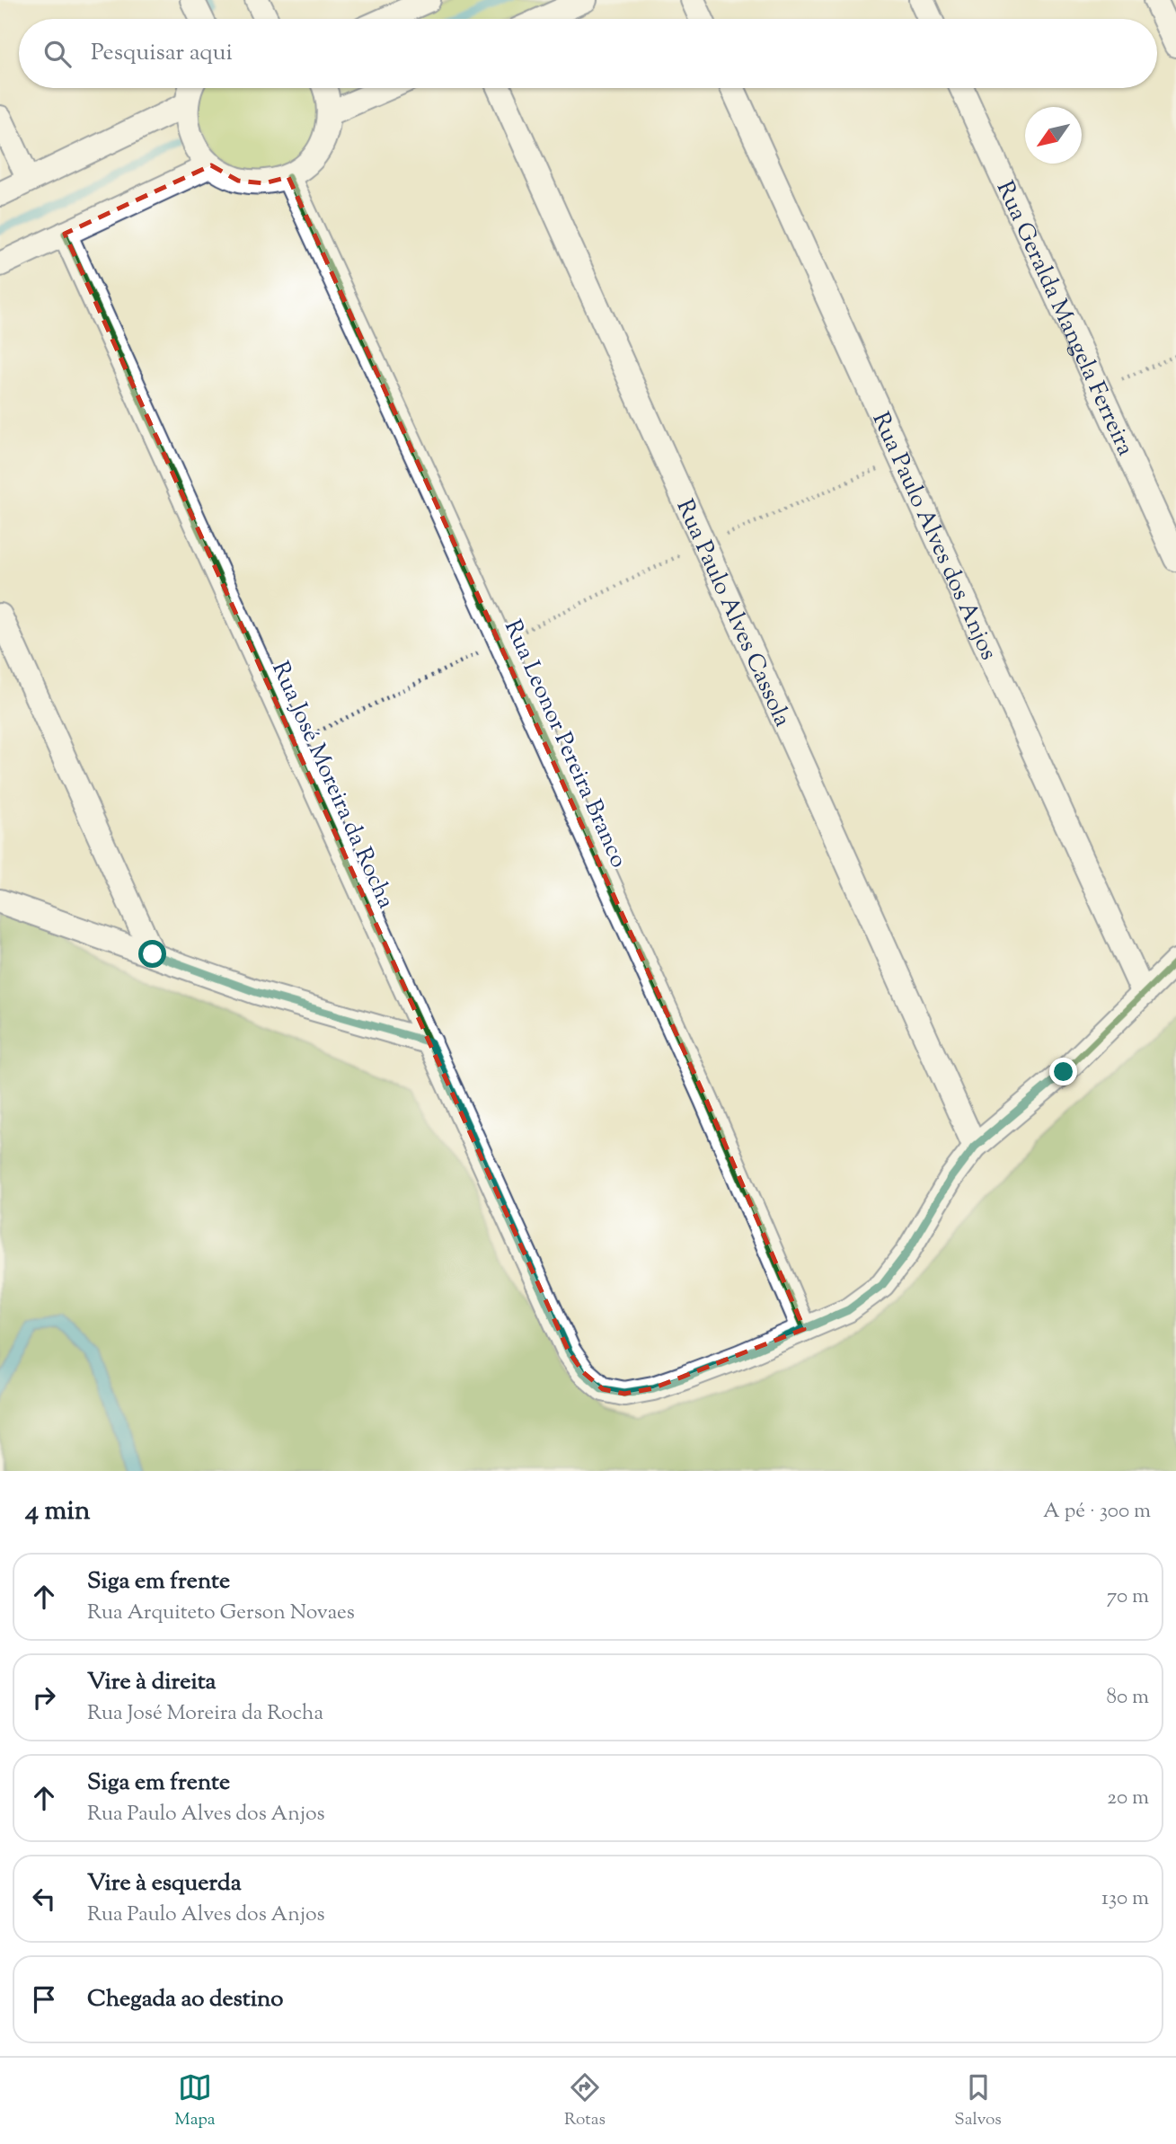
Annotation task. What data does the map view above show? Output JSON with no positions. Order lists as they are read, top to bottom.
{
  "streets": {
    "street": [
      "Rua Geralda Mangela Ferreira",
      "Rua Paulo Alves dos Anjos",
      "Rua Paulo Alves Cassola",
      "Rua Leonor Pereira Branco",
      "Rua José Moreira da Rocha"
    ]
  },
  "crossings": [
    ["Rua Leonor Pereira Branco", "Rua José Moreira da Rocha"]
  ],
  "north": "bottom left",
  "page": {
    "search": "Pesquisar aqui",
    "heading": ["4 min", "A pé · 300 m"],
    "list": [
      ["Siga em frente", "Rua Arquiteto Gerson Novaes", "70 m"],
      ["Vire à direita", "Rua José Moreira da Rocha", "80 m"],
      ["Siga em frente", "Rua Paulo Alves dos Anjos", "20 m"],
      ["Vire à esquerda", "Rua Paulo Alves dos Anjos", "130 m"],
      "Chegada ao destino"
    ],
    "nav": ["Mapa", "Rotas", "Salvos"]
  }
}
